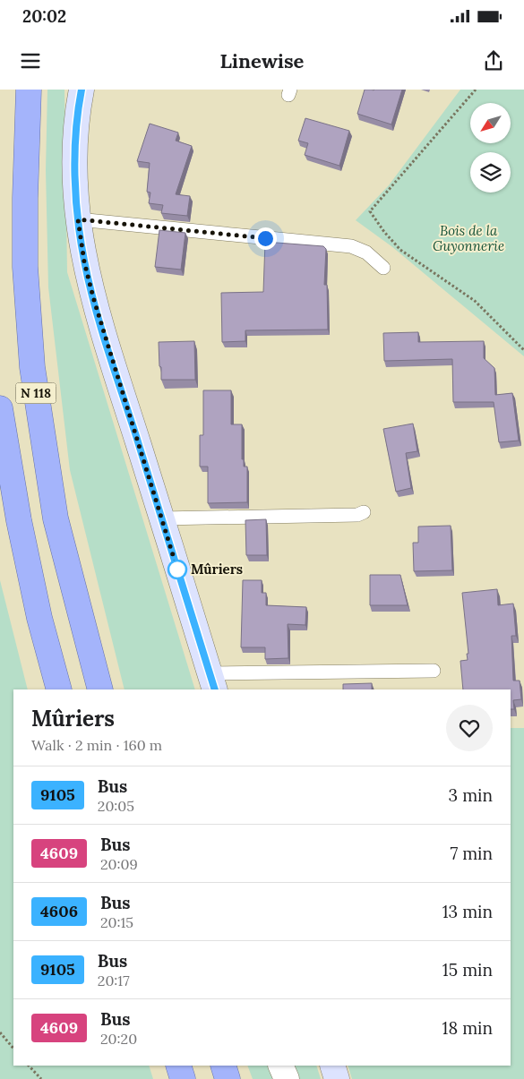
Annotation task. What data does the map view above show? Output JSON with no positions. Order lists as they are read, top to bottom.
{
  "streets": {
    "highway": ["N 118"]
  },
  "parks": ["Bois de la Guyonnerie"],
  "places": ["Mûriers"],
  "lines": ["bus line 9105"],
  "north": "bottom left",
  "page": {
    "status": "20:02",
    "header": "Linewise",
    "heading": ["Mûriers", "Walk · 2 min · 160 m"],
    "list": [
      {
        "mark": "9105",
        "name": "Bus",
        "note": "20:05",
        "value": "3 min"
      },
      {
        "mark": "4609",
        "name": "Bus",
        "note": "20:09",
        "value": "7 min"
      },
      {
        "mark": "4606",
        "name": "Bus",
        "note": "20:15",
        "value": "13 min"
      },
      {
        "mark": "9105",
        "name": "Bus",
        "note": "20:17",
        "value": "15 min"
      },
      {
        "mark": "4609",
        "name": "Bus",
        "note": "20:20",
        "value": "18 min"
      }
    ]
  }
}
